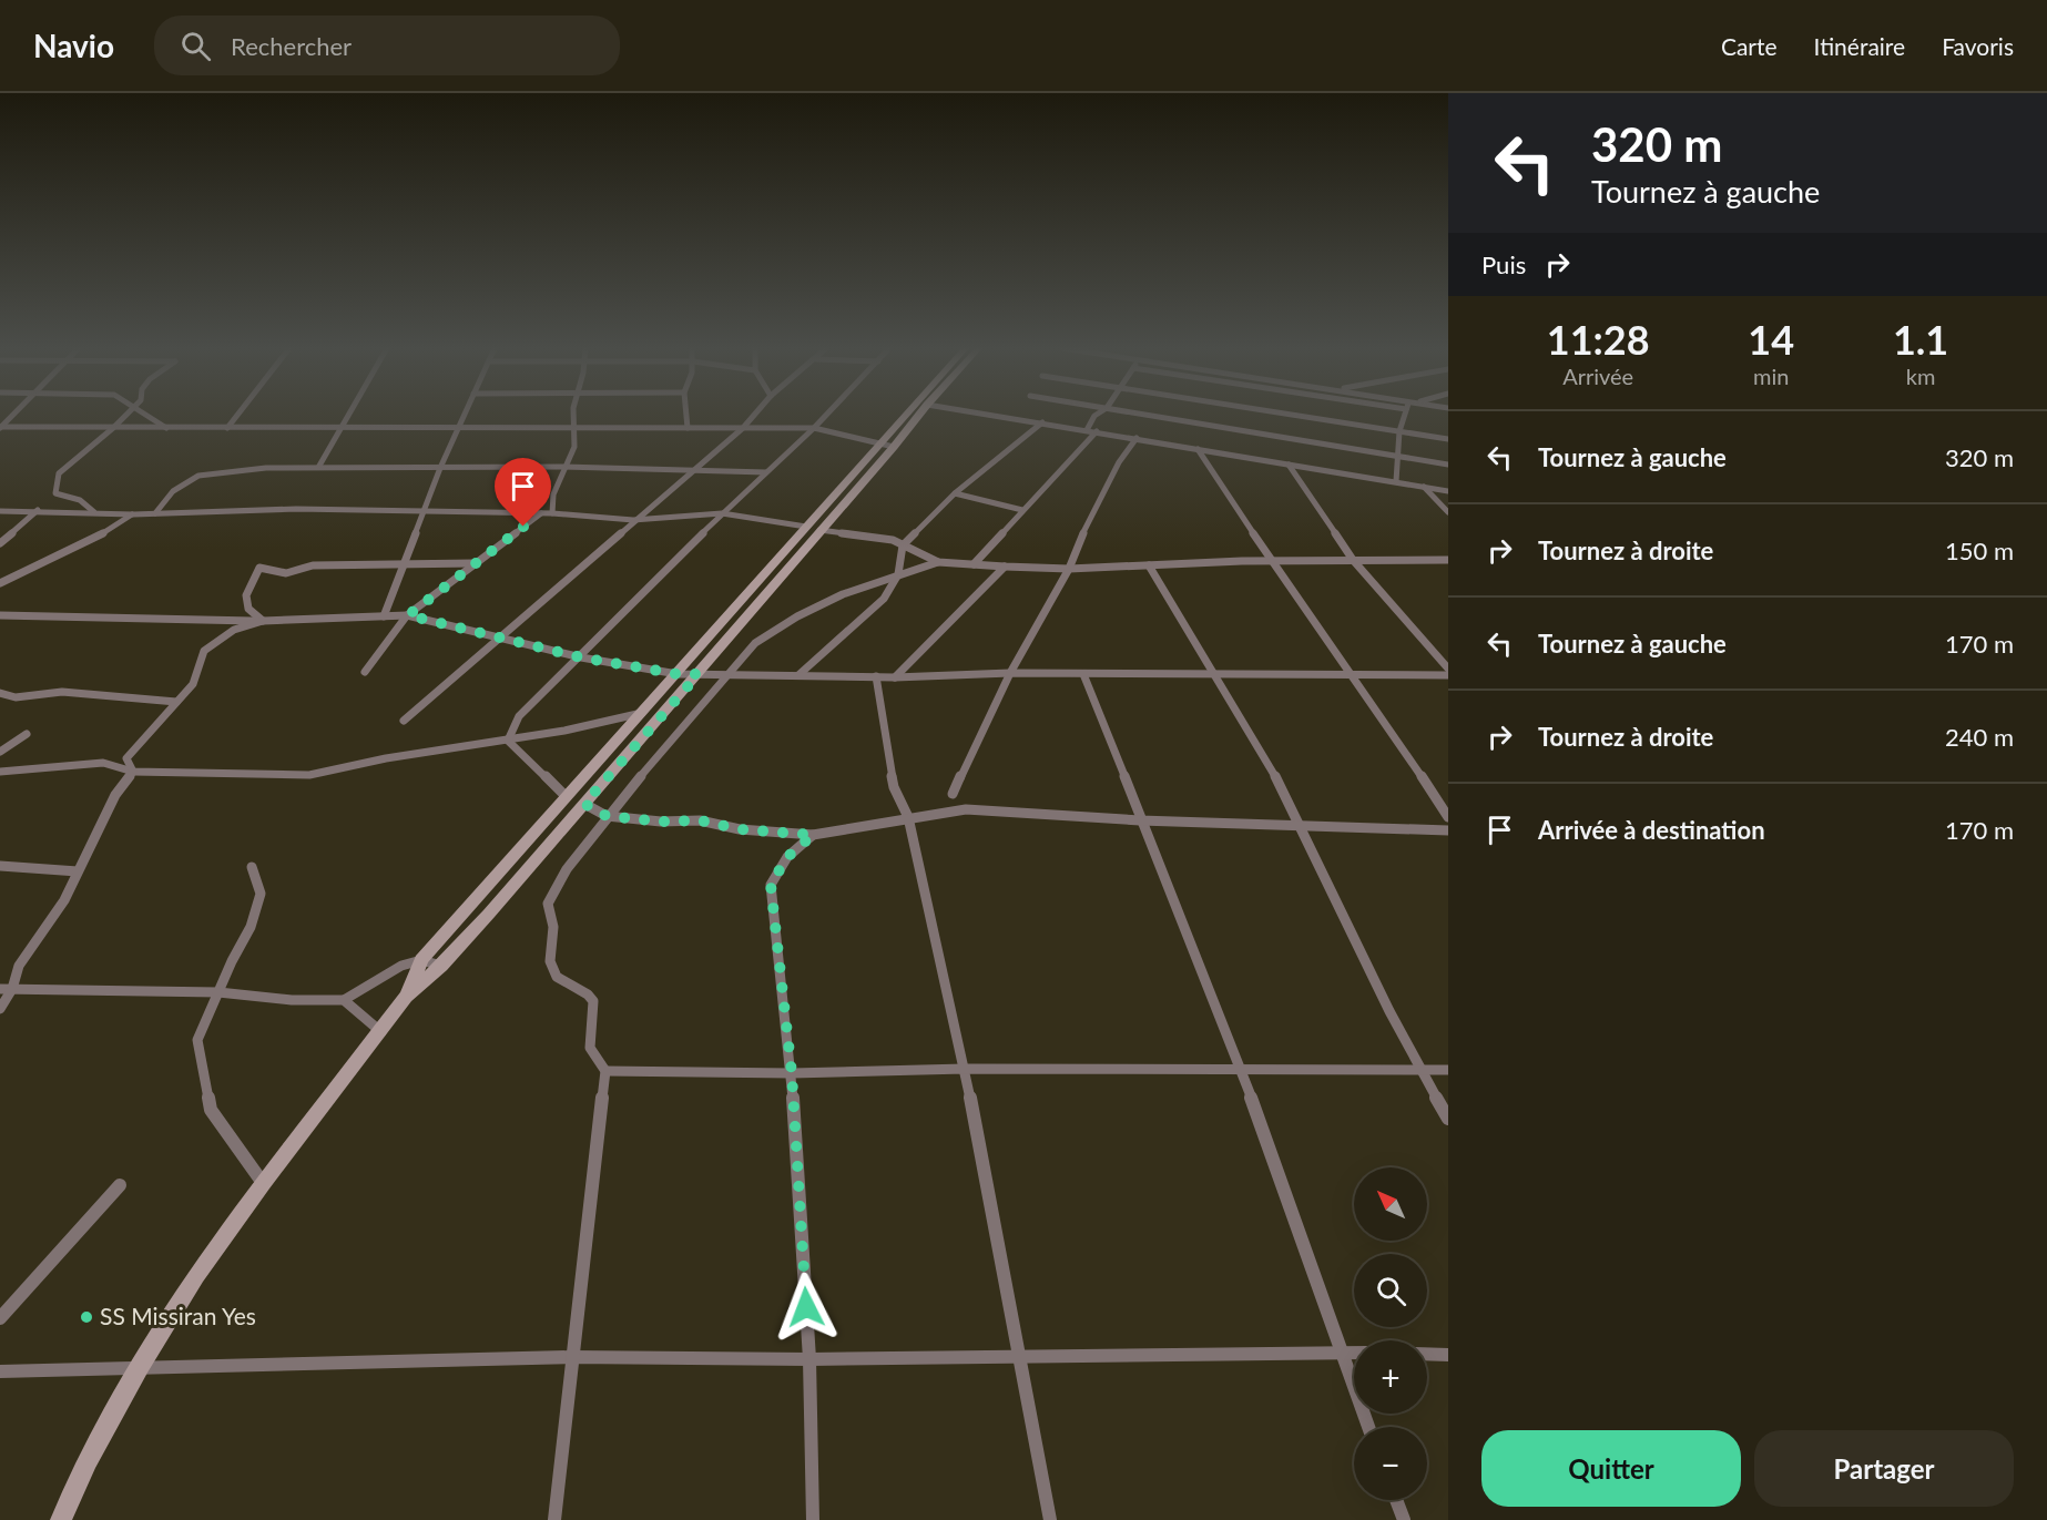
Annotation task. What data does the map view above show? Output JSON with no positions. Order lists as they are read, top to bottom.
{
  "places": ["SS Missiran Yes"],
  "north": "top left",
  "page": {
    "header": "Navio",
    "search": "Rechercher",
    "nav": ["Carte", "Itinéraire", "Favoris"],
    "turn": ["320 m", "Tournez à gauche"],
    "then": "Puis",
    "eta": [
      "11:28",
      "Arrivée",
      "14",
      "min",
      "1.1",
      "km"
    ],
    "list": [
      {
        "name": "Tournez à gauche",
        "value": "320 m"
      },
      {
        "name": "Tournez à droite",
        "value": "150 m"
      },
      {
        "name": "Tournez à gauche",
        "value": "170 m"
      },
      {
        "name": "Tournez à droite",
        "value": "240 m"
      },
      {
        "name": "Arrivée à destination",
        "value": "170 m"
      }
    ],
    "map_buttons": ["+", "−"],
    "buttons": ["Quitter", "Partager"]
  }
}
